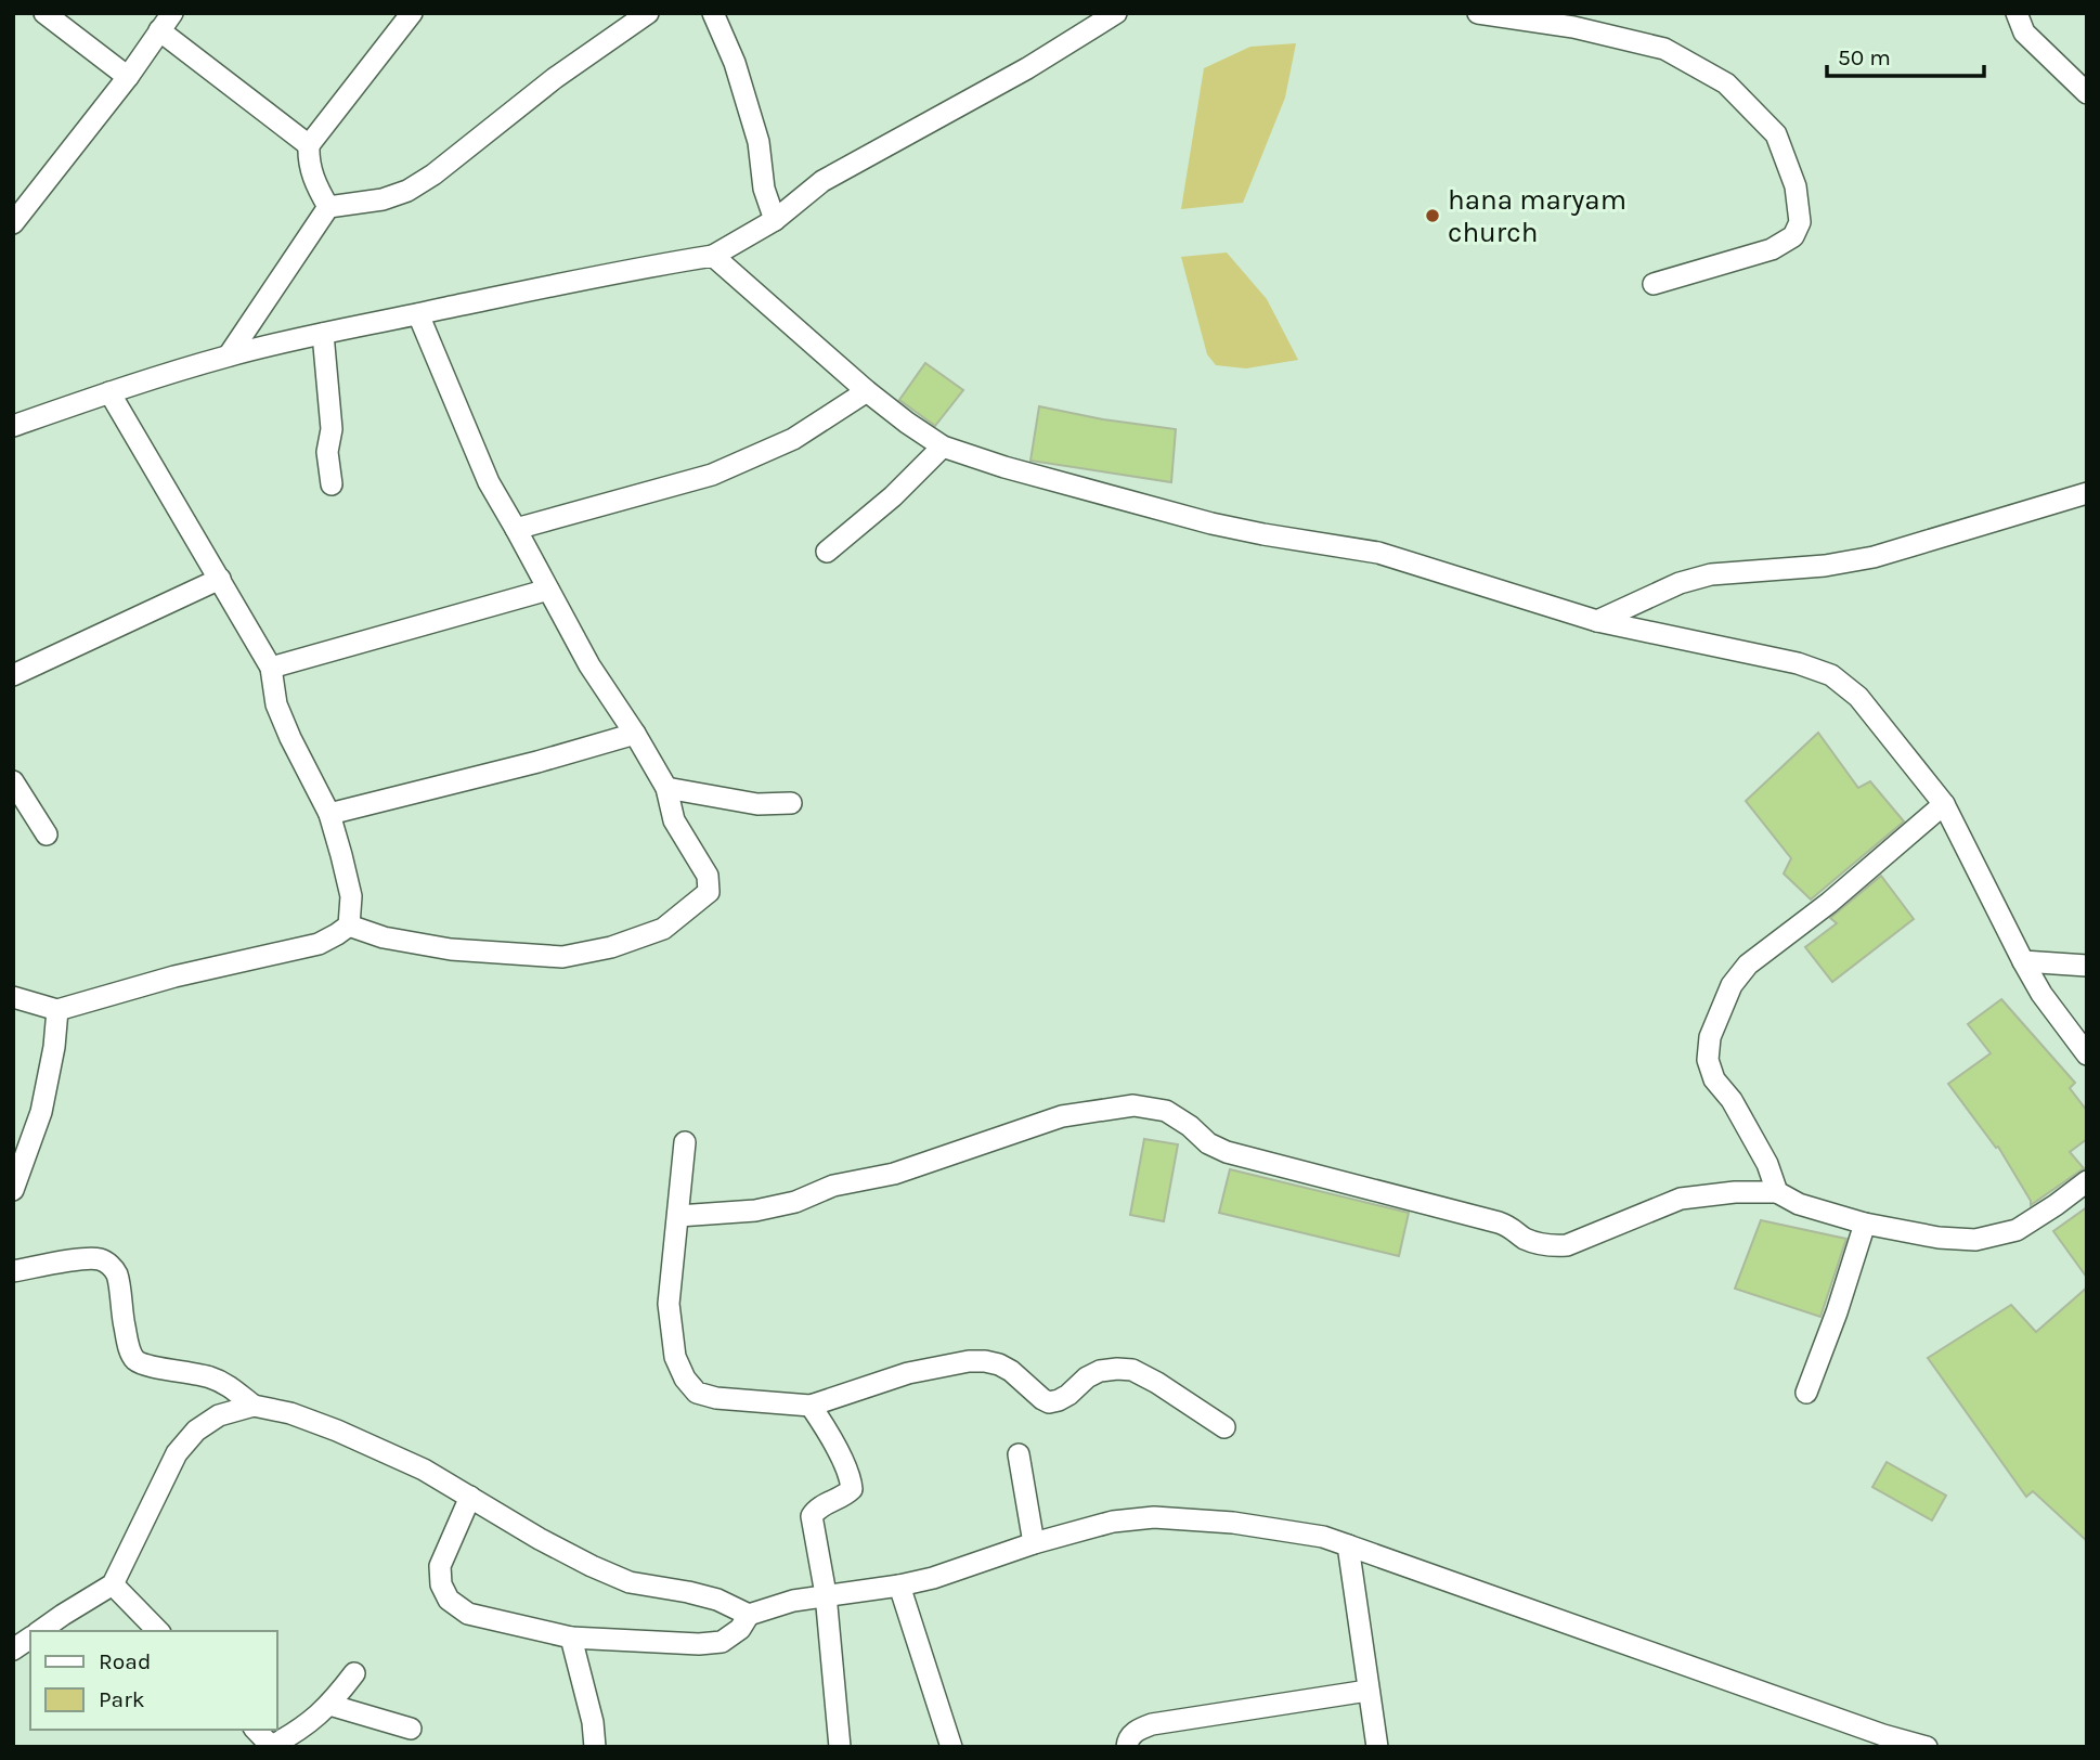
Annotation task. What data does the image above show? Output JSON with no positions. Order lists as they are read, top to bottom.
{
  "places": ["hana maryam church"],
  "legend": ["Road", "Park"],
  "scale_bar": "50 m"
}
